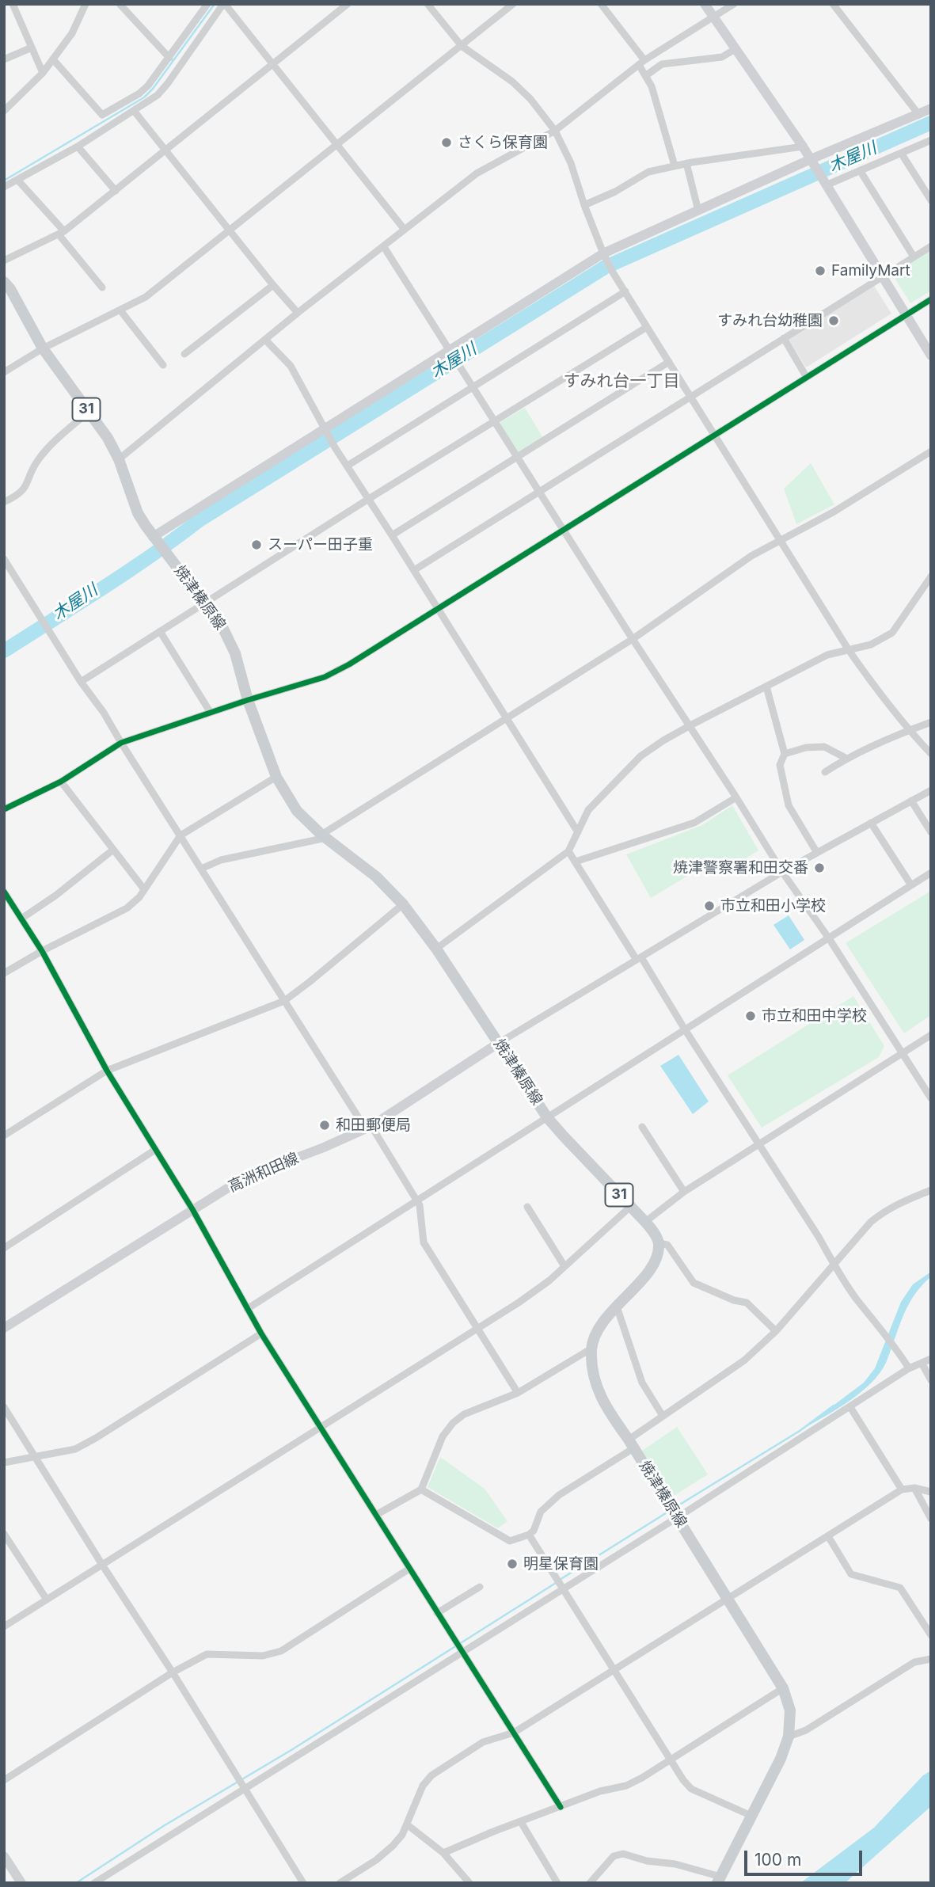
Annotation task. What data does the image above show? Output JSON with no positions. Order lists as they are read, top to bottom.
{
  "streets": {
    "main road": ["31", "焼津榛原線"],
    "street": ["高洲和田線"]
  },
  "crossings": [
    ["焼津榛原線", "高洲和田線"]
  ],
  "districts": ["すみれ台一丁目"],
  "water": ["木屋川"],
  "places": [
    "さくら保育園",
    "FamilyMart",
    "すみれ台幼稚園",
    "スーパー田子重",
    "焼津警察署和田交番",
    "市立和田小学校",
    "市立和田中学校",
    "和田郵便局",
    "明星保育園"
  ],
  "scale_bar": "100 m"
}
